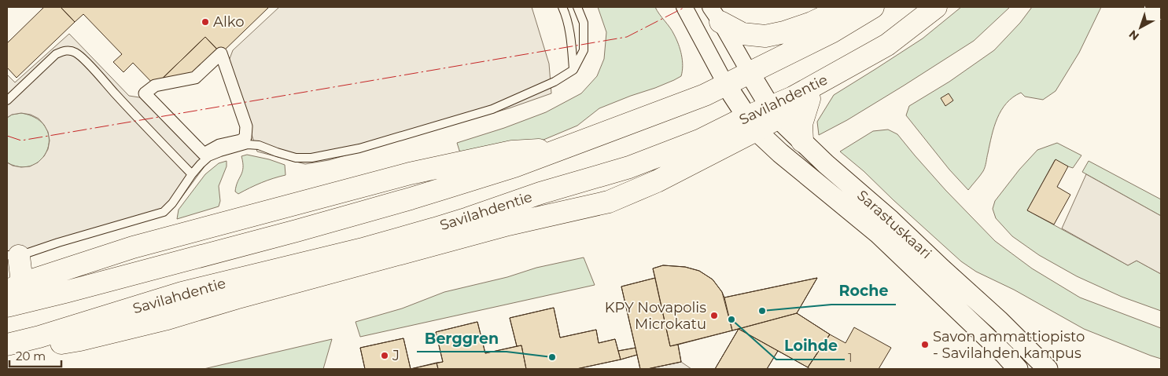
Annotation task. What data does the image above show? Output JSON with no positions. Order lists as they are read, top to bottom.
{
  "streets": {
    "main road": ["Savilahdentie"],
    "street": ["Sarastuskaari"]
  },
  "crossings": [
    ["Savilahdentie", "Sarastuskaari"]
  ],
  "places": [
    "Alko",
    "Roche",
    "KPY Novapolis Microkatu",
    "Loihde",
    "Savon ammattiopisto - Savilahden kampus",
    "J",
    "Berggren"
  ],
  "house_numbers": ["1"],
  "scale_bar": "20 m",
  "north": "bottom left"
}
